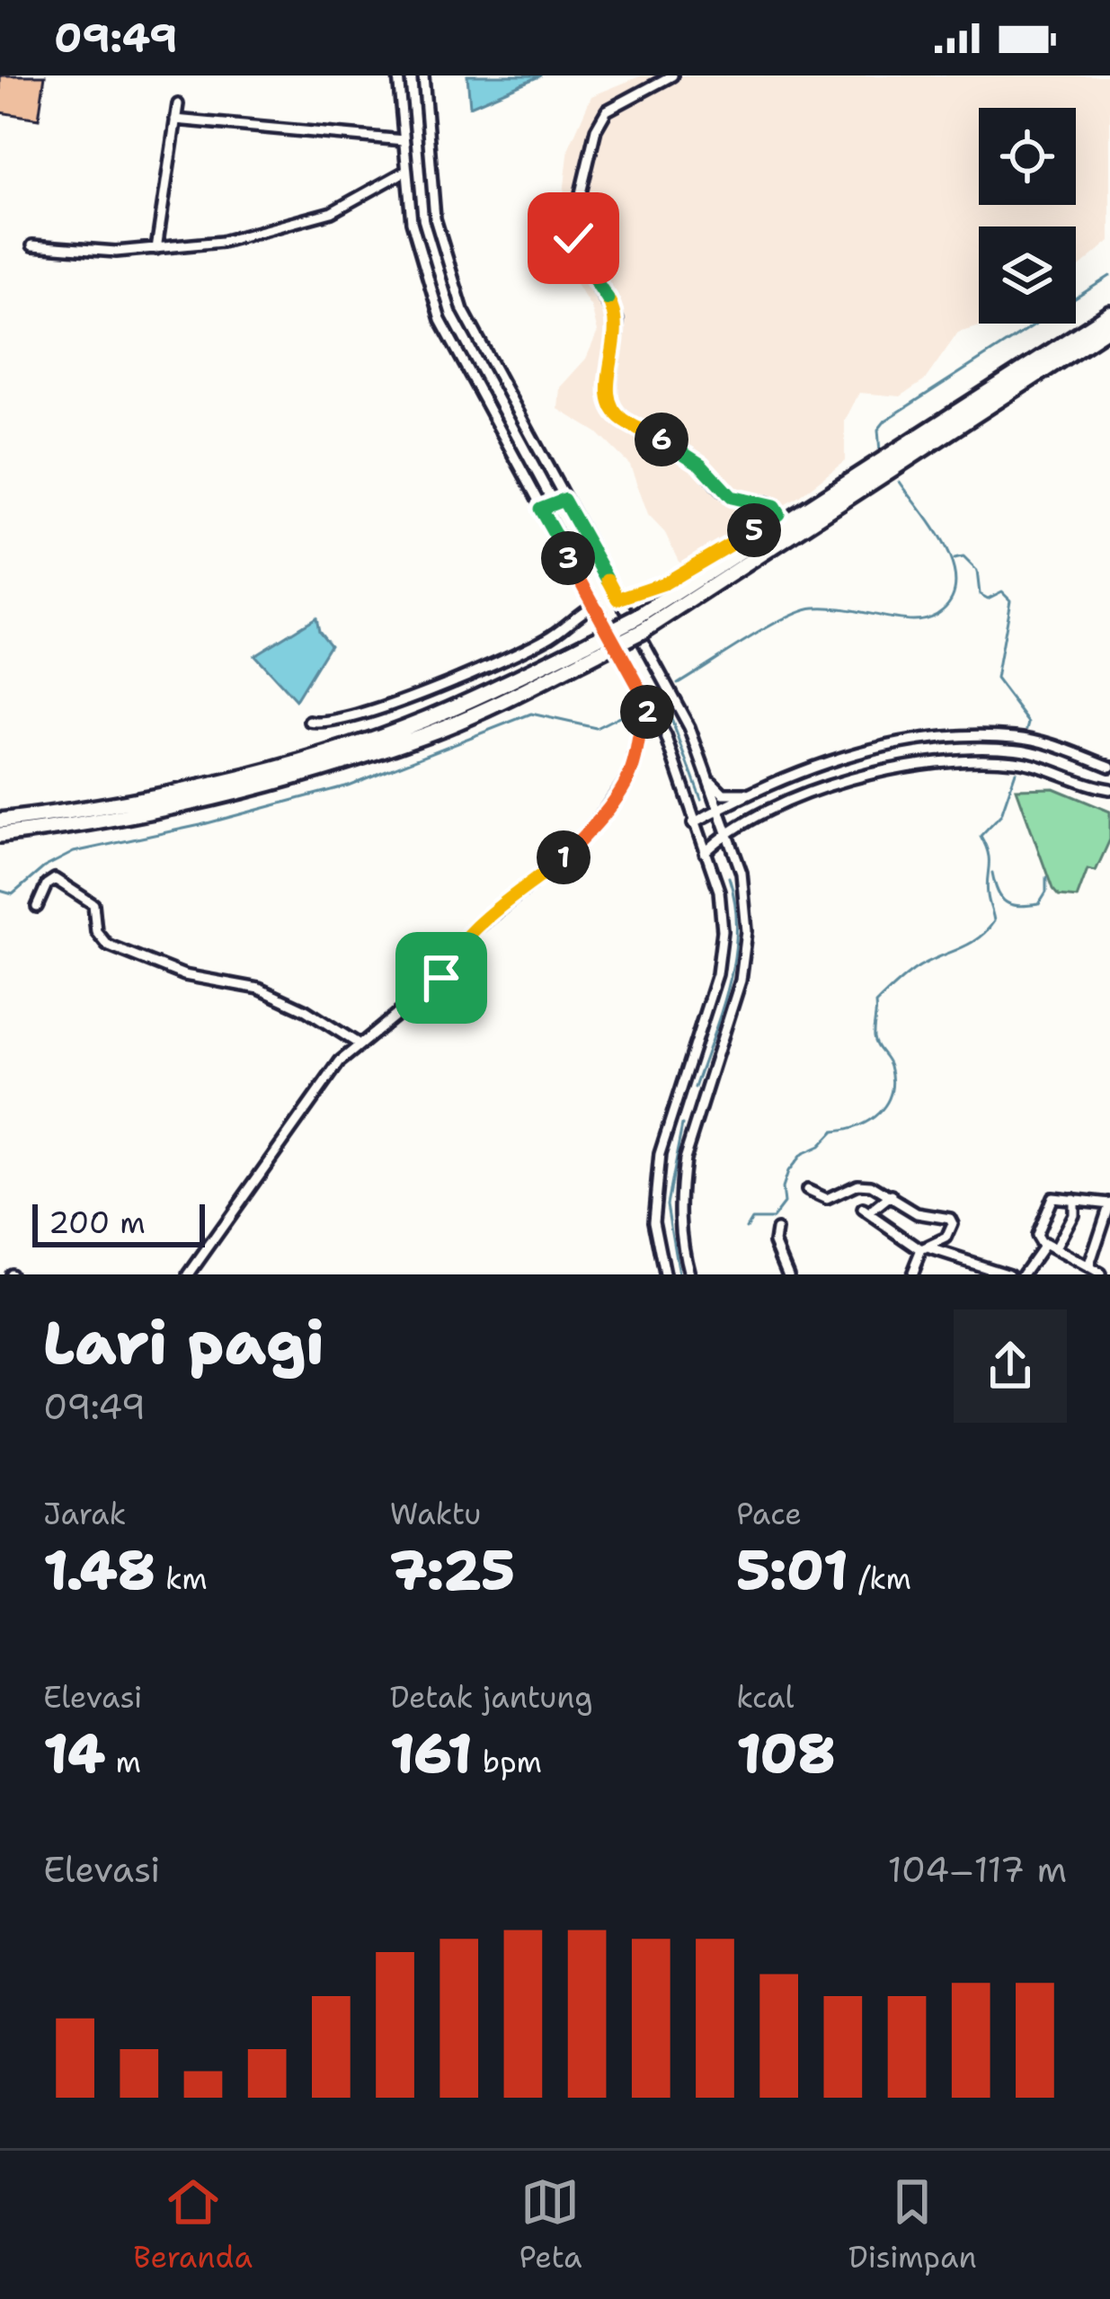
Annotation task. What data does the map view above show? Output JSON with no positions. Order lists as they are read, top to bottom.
{
  "scale_bar": "200 m",
  "page": {
    "status": "09:49",
    "pins": [
      "6",
      "5",
      "3",
      "2",
      "1"
    ],
    "scale": "200 m",
    "heading": ["Lari pagi", "09:49"],
    "stats": [
      ["Jarak", "1.48 km"],
      ["Waktu", "7:25"],
      ["Pace", "5:01 /km"],
      ["Elevasi", "14 m"],
      ["Detak jantung", "161 bpm"],
      ["kcal", "108"]
    ],
    "chart": ["Elevasi", "104–117 m"],
    "tabs": ["Beranda", "Peta", "Disimpan"]
  }
}
